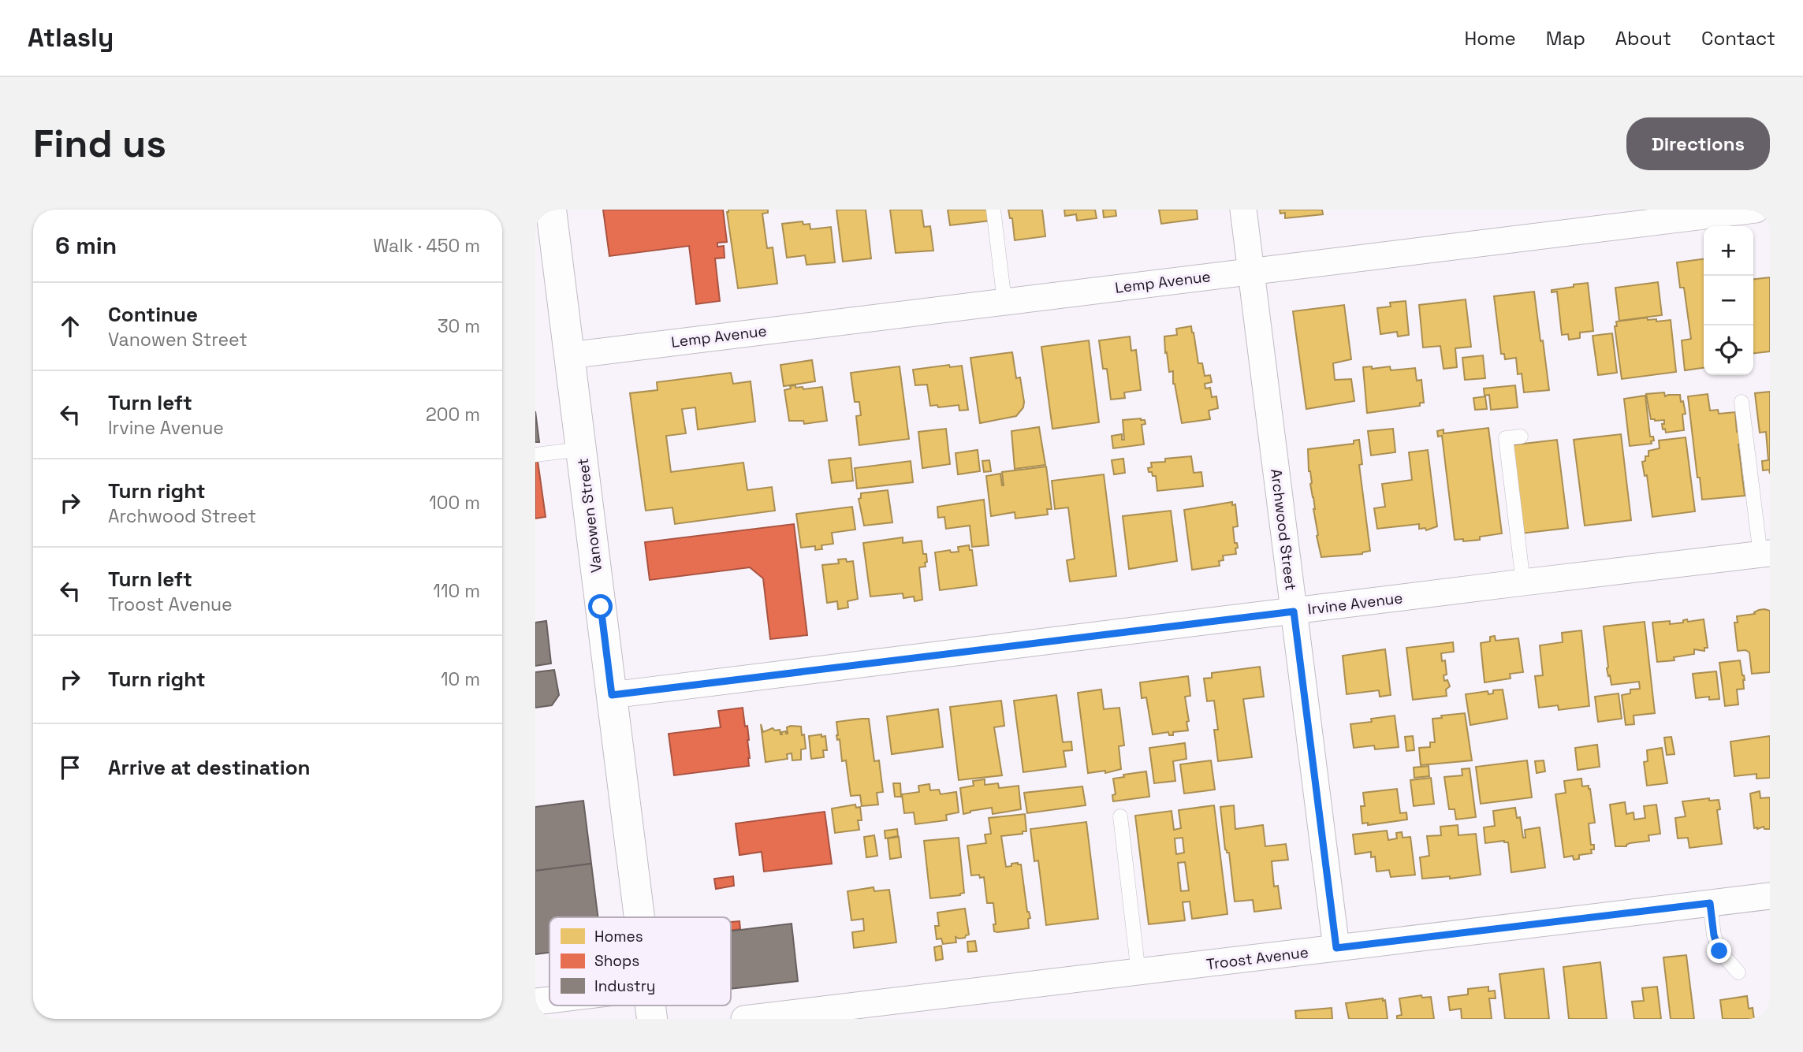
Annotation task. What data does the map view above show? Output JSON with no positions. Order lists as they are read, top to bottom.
{
  "streets": {
    "main road": ["Vanowen Street"],
    "street": [
      "Lemp Avenue",
      "Archwood Street",
      "Irvine Avenue",
      "Troost Avenue"
    ]
  },
  "crossings": [
    ["Lemp Avenue", "Vanowen Street"],
    ["Lemp Avenue", "Archwood Street"],
    ["Vanowen Street", "Irvine Avenue"],
    ["Archwood Street", "Irvine Avenue"],
    ["Archwood Street", "Troost Avenue"]
  ],
  "legend": ["Homes", "Shops", "Industry"],
  "page": {
    "header": "Atlasly",
    "nav": [
      "Home",
      "Map",
      "About",
      "Contact"
    ],
    "buttons": "Directions",
    "title": "Find us",
    "heading": ["6 min", "Walk · 450 m"],
    "map_buttons": ["+", "−"],
    "list": [
      ["Continue", "Vanowen Street", "30 m"],
      ["Turn left", "Irvine Avenue", "200 m"],
      ["Turn right", "Archwood Street", "100 m"],
      ["Turn left", "Troost Avenue", "110 m"],
      ["Turn right", "10 m"],
      "Arrive at destination"
    ]
  }
}
